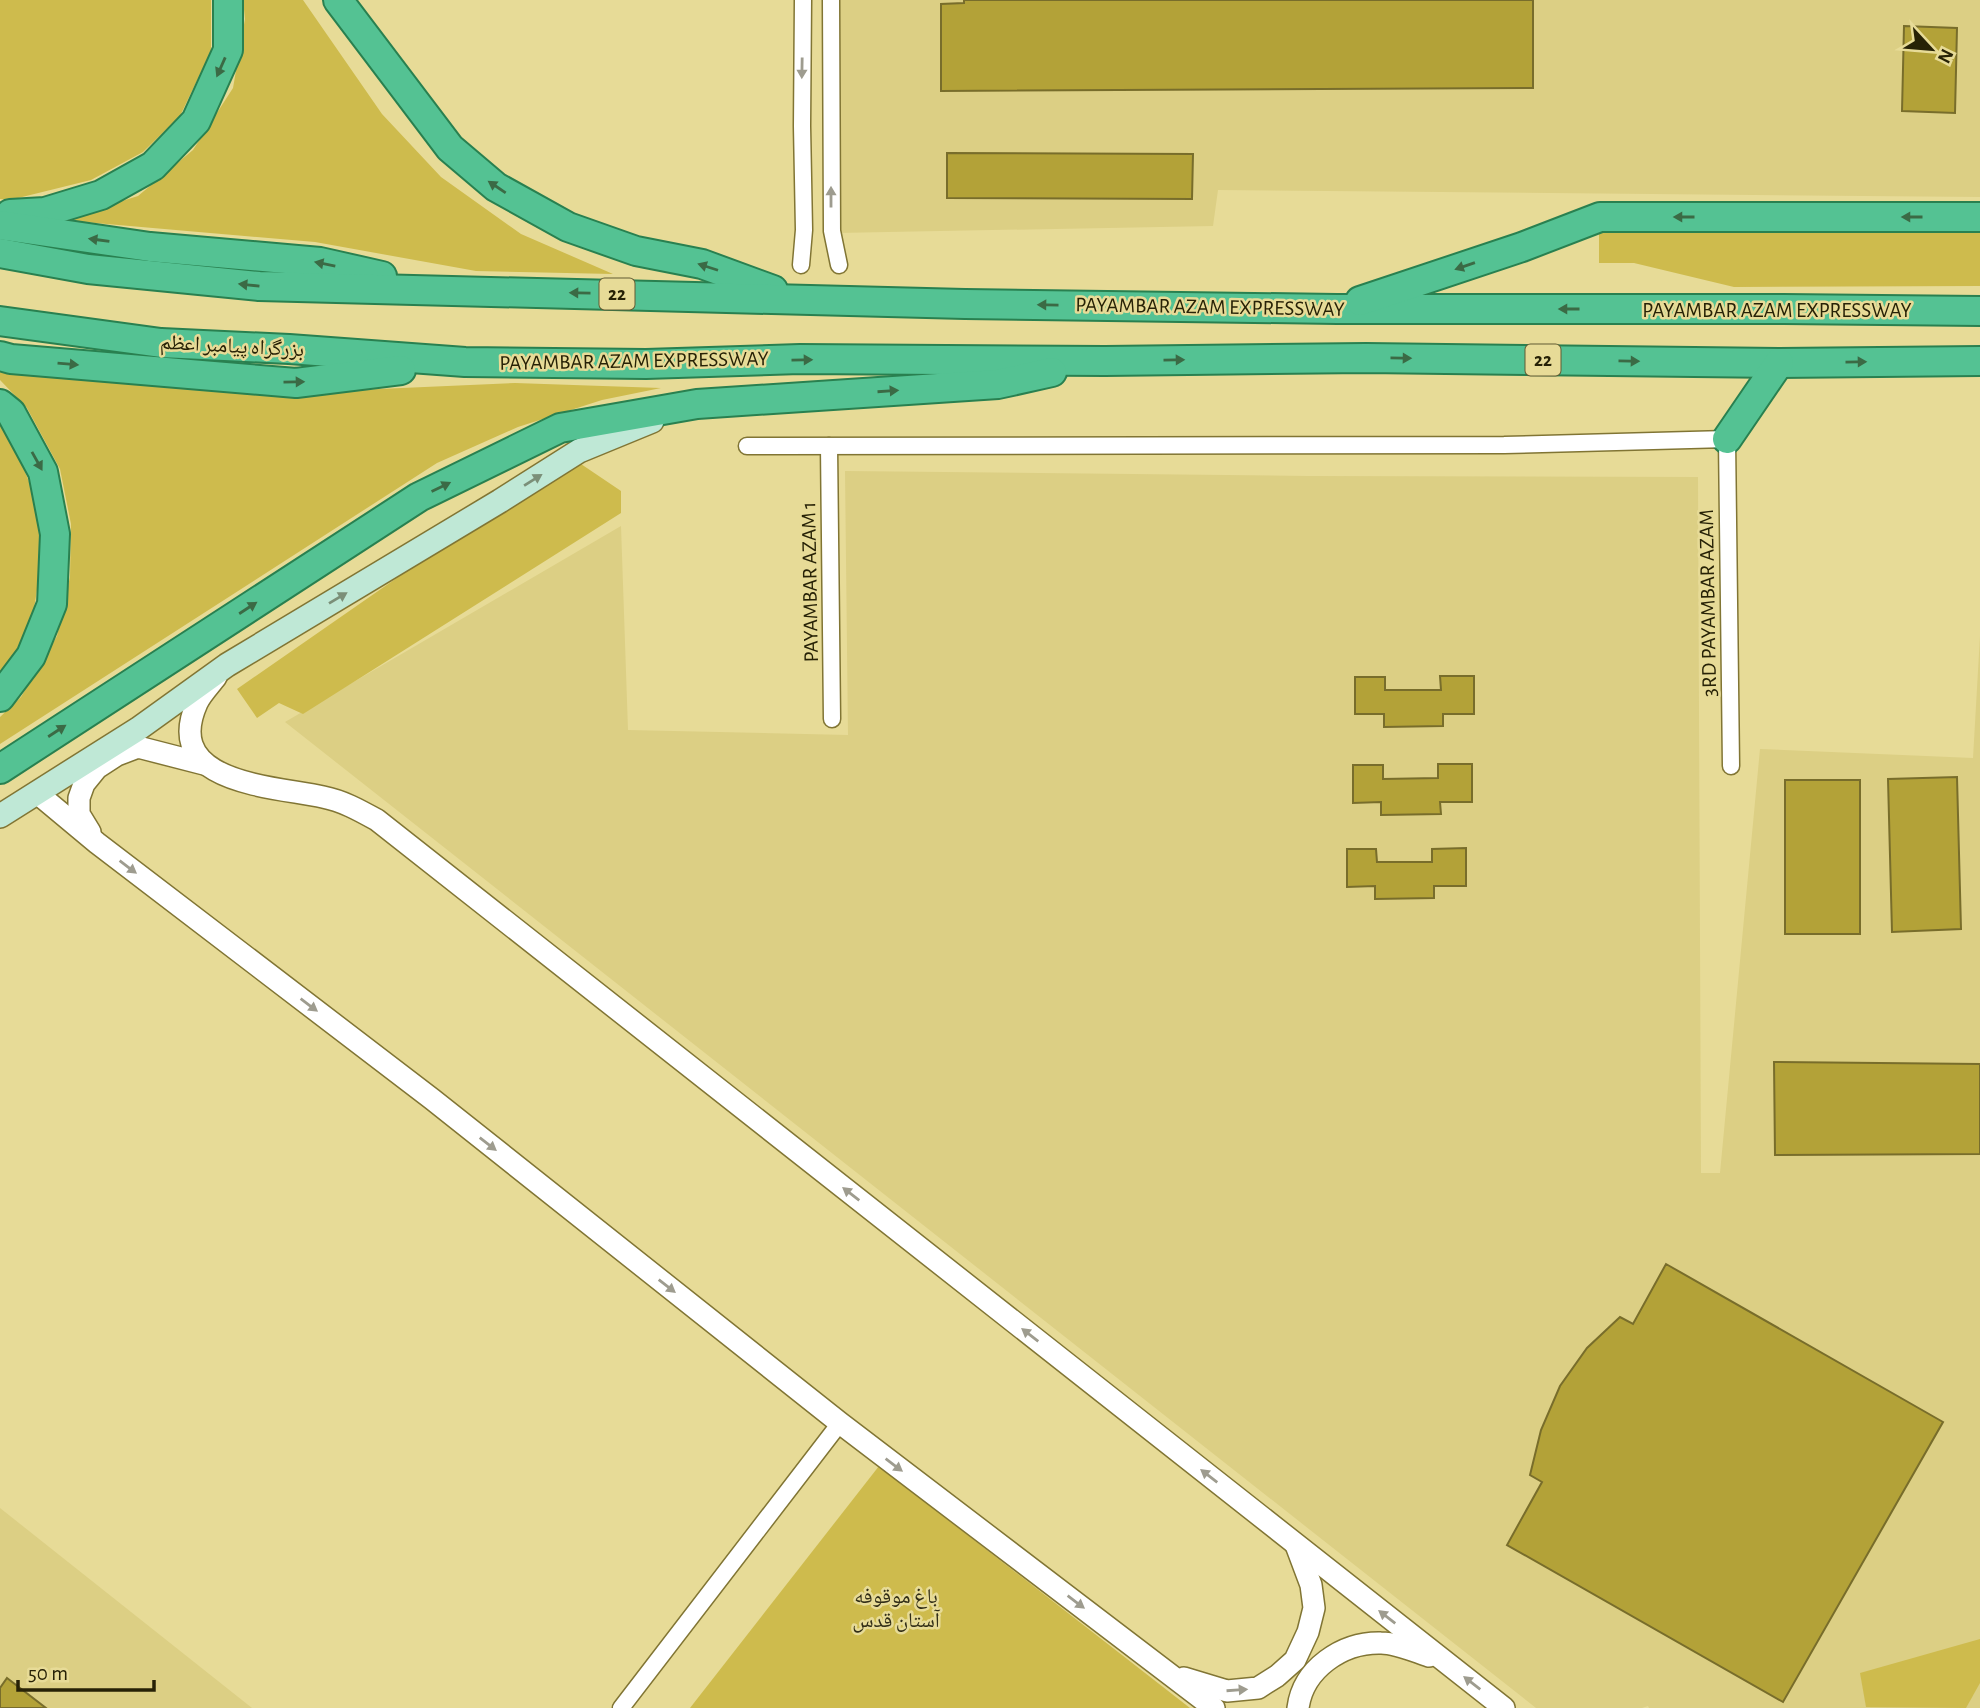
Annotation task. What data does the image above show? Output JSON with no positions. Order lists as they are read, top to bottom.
{
  "streets": {
    "highway": ["22", "PAYAMBAR AZAM EXPRESSWAY", "بزرگراه پیامبر اعظم"],
    "street": ["PAYAMBAR AZAM 1", "3RD PAYAMBAR AZAM"]
  },
  "crossings": [
    ["PAYAMBAR AZAM EXPRESSWAY", "بزرگراه پیامبر اعظم"]
  ],
  "parks": ["باغ موقوفه آستان قدس"],
  "scale_bar": "50 m",
  "north": "bottom right"
}
